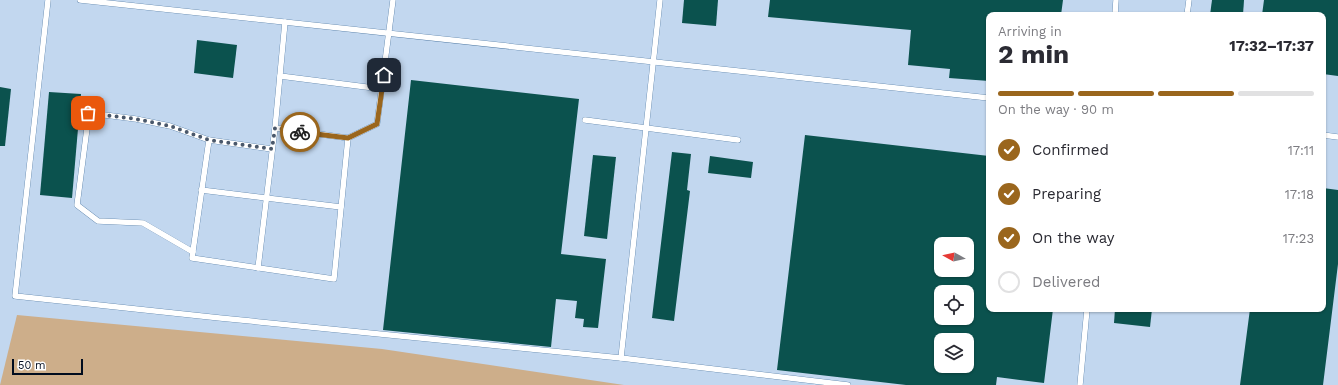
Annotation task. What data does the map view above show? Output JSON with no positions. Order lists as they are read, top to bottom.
{
  "scale_bar": "50 m",
  "north": "left",
  "page": {
    "heading": ["2 min", "Arriving in", "17:32–17:37"],
    "bar": "On the way · 90 m",
    "list": [
      ["Confirmed", "17:11"],
      ["Preparing", "17:18"],
      ["On the way", "17:23"],
      "Delivered"
    ],
    "scale": "50 m"
  }
}
